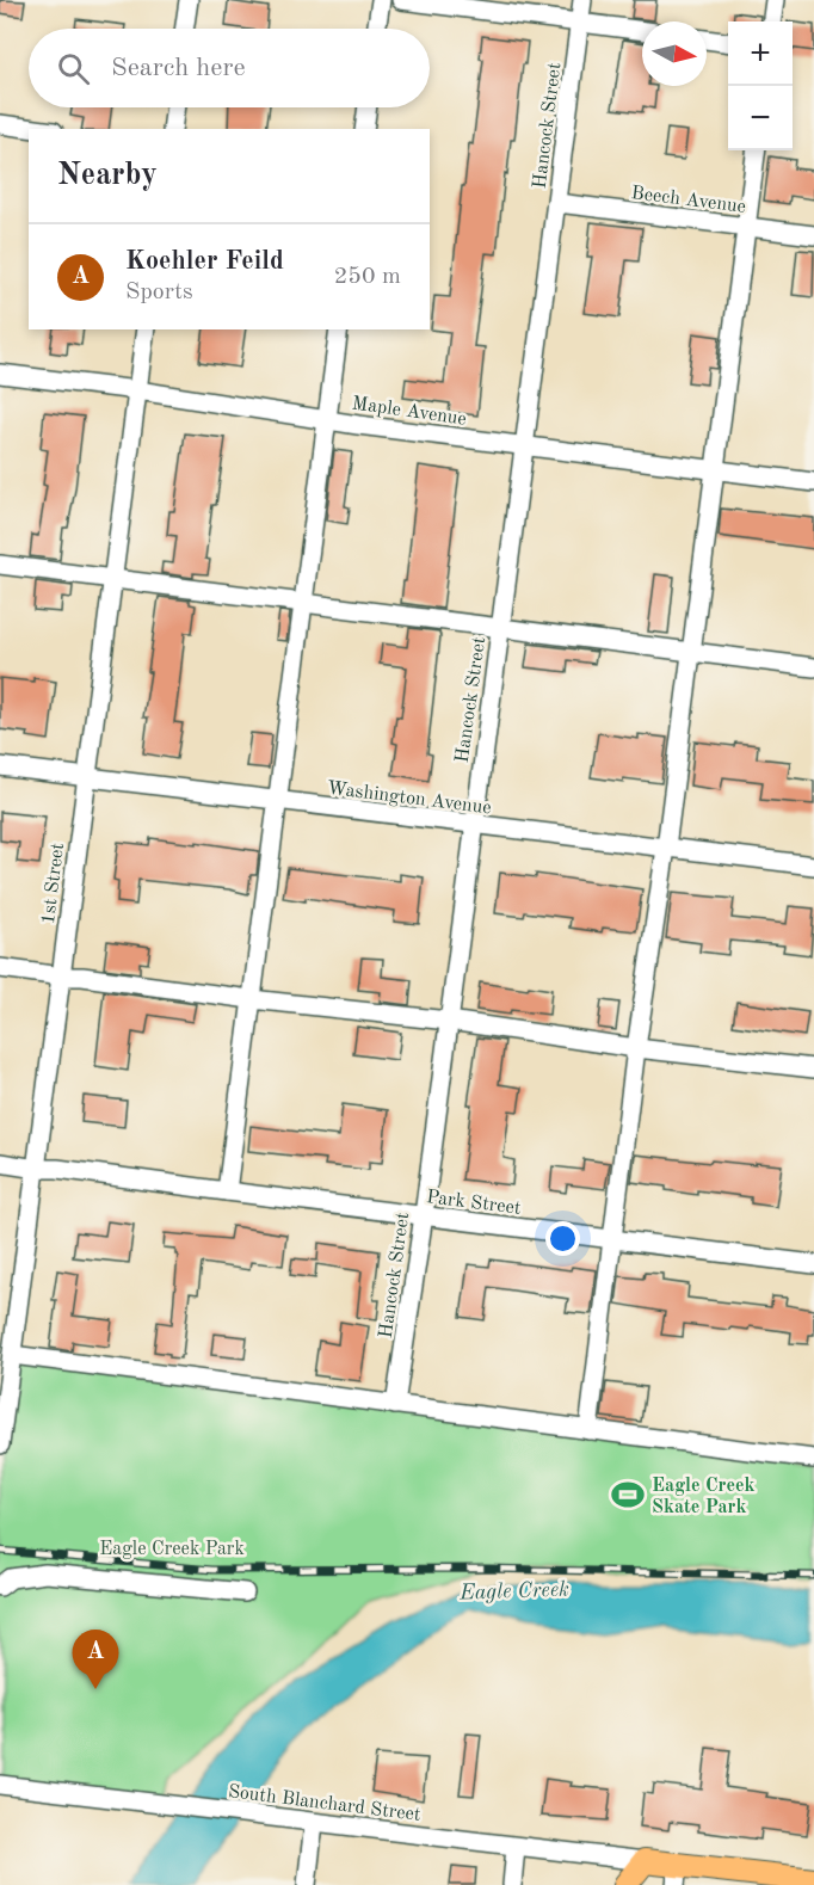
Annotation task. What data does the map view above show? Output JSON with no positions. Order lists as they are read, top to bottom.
{
  "streets": {
    "street": [
      "Hancock Street",
      "Beech Avenue",
      "Maple Avenue",
      "Washington Avenue",
      "1st Street",
      "Park Street",
      "South Blanchard Street"
    ]
  },
  "crossings": [
    ["Hancock Street", "Beech Avenue"],
    ["Hancock Street", "Maple Avenue"],
    ["Hancock Street", "Washington Avenue"],
    ["Hancock Street", "Park Street"],
    ["Maple Avenue", "1st Street"],
    ["Washington Avenue", "1st Street"],
    ["1st Street", "Park Street"]
  ],
  "water": ["Eagle Creek"],
  "parks": ["Eagle Creek Park"],
  "places": {
    "sports": ["Eagle Creek Skate Park"]
  },
  "north": "right",
  "page": {
    "map_buttons": ["+", "−"],
    "search": "Search here",
    "heading": "Nearby",
    "list": [
      {
        "mark": "A",
        "name": "Koehler Feild",
        "note": "Sports",
        "value": "250 m"
      }
    ],
    "pins": "A"
  }
}
